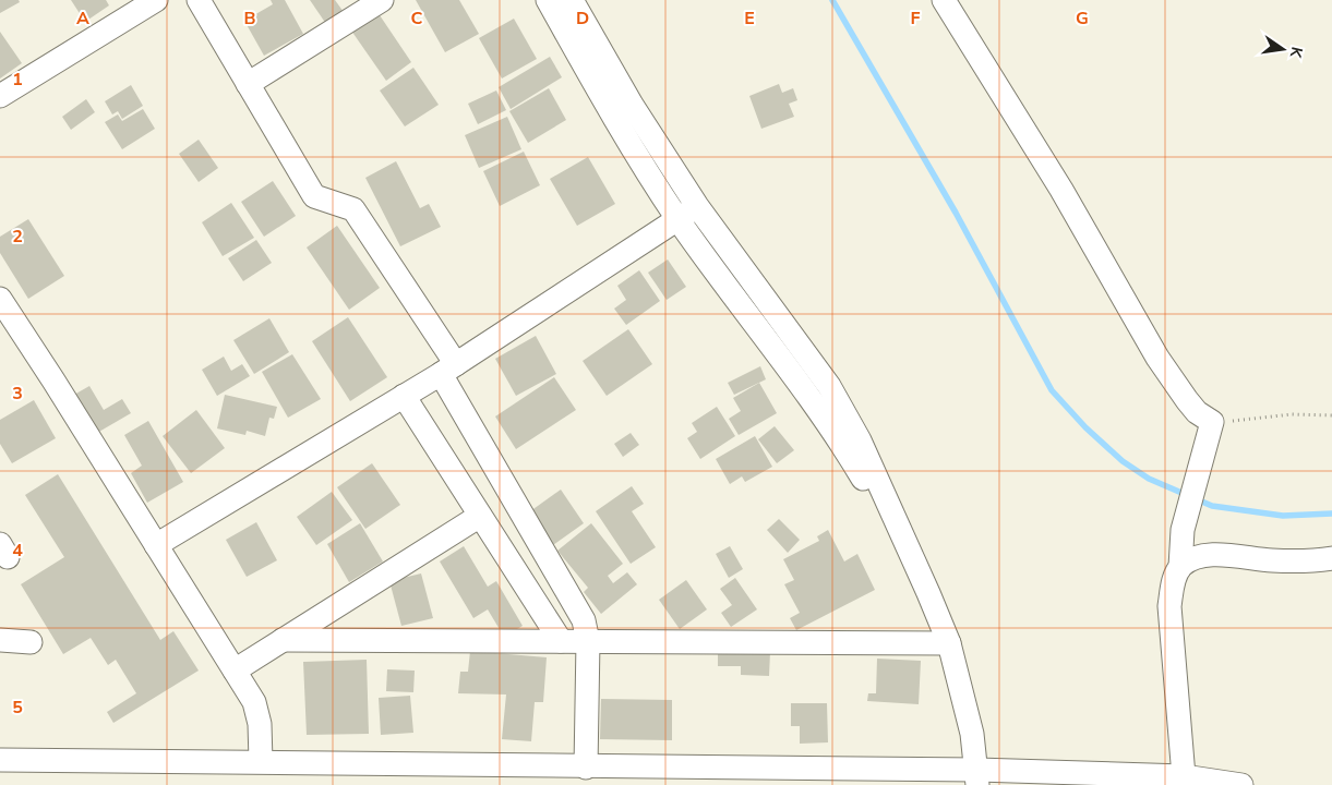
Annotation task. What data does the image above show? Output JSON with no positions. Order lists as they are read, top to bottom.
{
  "north": "right",
  "grid": {
    "columns": [
      "A",
      "B",
      "C",
      "D",
      "E",
      "F",
      "G"
    ],
    "rows": [
      "1",
      "2",
      "3",
      "4",
      "5"
    ]
  }
}
